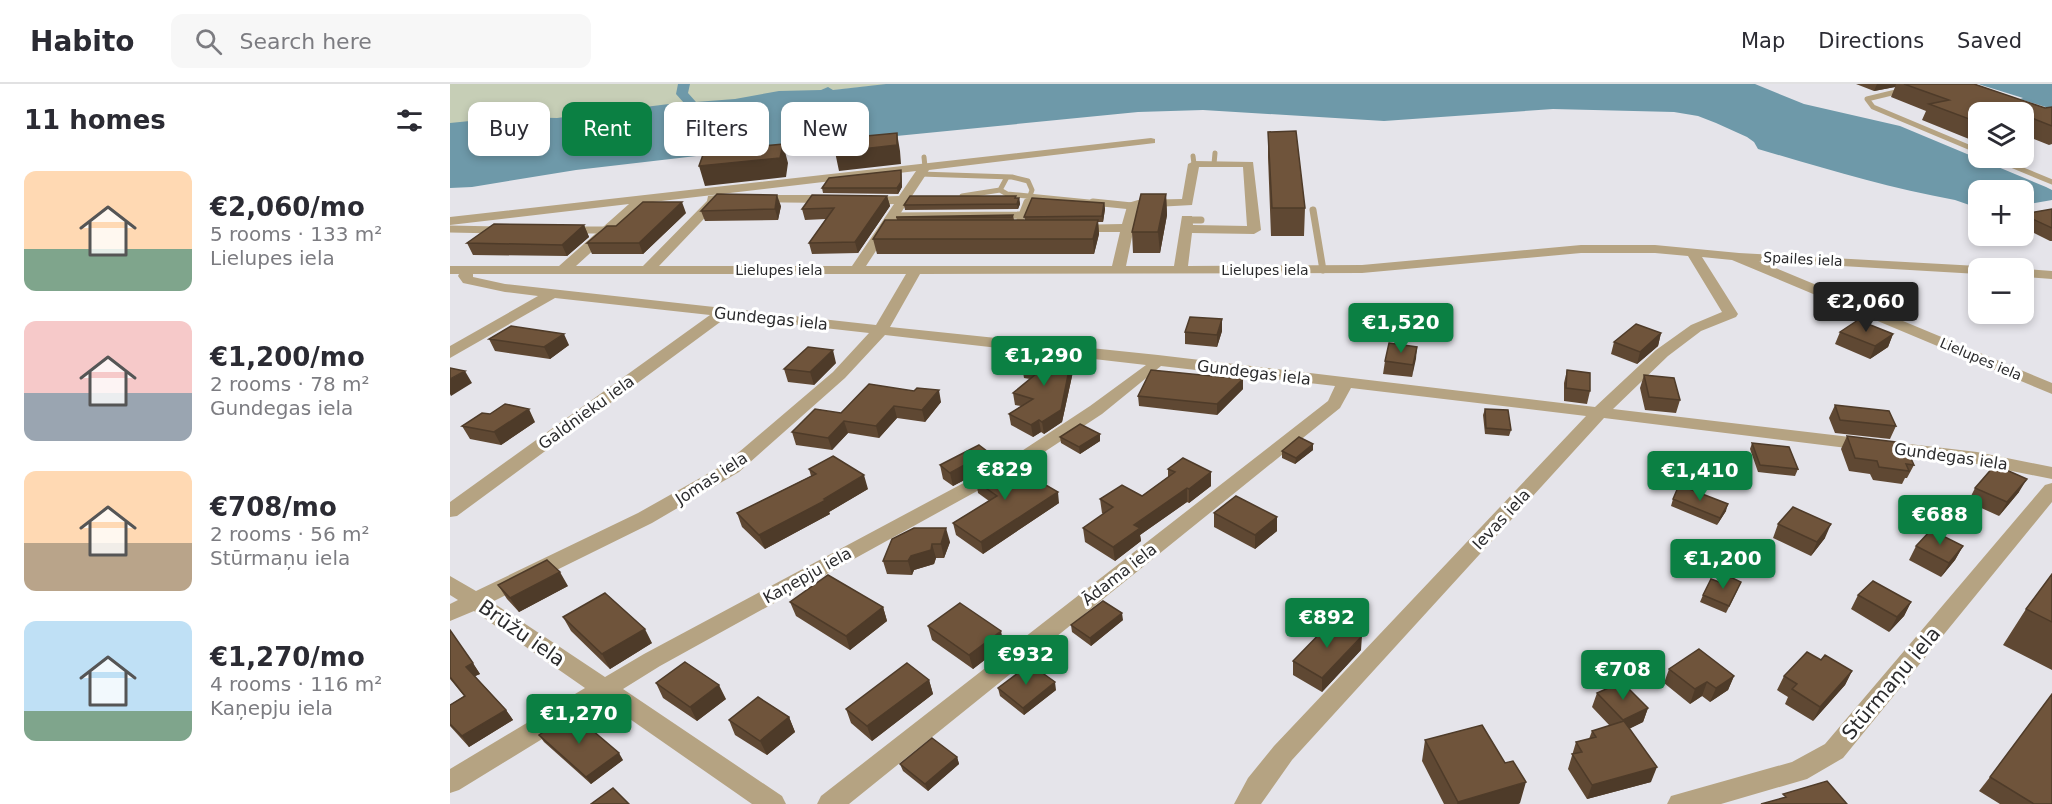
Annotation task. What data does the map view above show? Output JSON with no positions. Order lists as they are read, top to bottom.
{
  "streets": {
    "street": [
      "Spailes iela",
      "Lielupes iela",
      "Gundegas iela",
      "Galdnieku iela",
      "Jomas iela",
      "Ievas iela",
      "Ādama iela",
      "Kaņepju iela",
      "Brūžu iela",
      "Stūrmaņu iela"
    ]
  },
  "crossings": [
    ["Spailes iela", "Lielupes iela"],
    ["Lielupes iela", "Gundegas iela"],
    ["Lielupes iela", "Jomas iela"],
    ["Lielupes iela", "Ievas iela"],
    ["Gundegas iela", "Galdnieku iela"],
    ["Gundegas iela", "Jomas iela"],
    ["Gundegas iela", "Ievas iela"],
    ["Gundegas iela", "Ādama iela"],
    ["Gundegas iela", "Kaņepju iela"],
    ["Jomas iela", "Brūžu iela"],
    ["Kaņepju iela", "Brūžu iela"]
  ],
  "page": {
    "header": "Habito",
    "search": "Search here",
    "nav": ["Map", "Directions", "Saved"],
    "heading": "11 homes",
    "map_buttons": ["+", "−"],
    "chip": [
      "Buy",
      "Rent",
      "Filters",
      "New"
    ],
    "list": [
      {
        "name": "€2,060/mo",
        "note": "5 rooms · 133 m² · Lielupes iela"
      },
      {
        "name": "€1,200/mo",
        "note": "2 rooms · 78 m² · Gundegas iela"
      },
      {
        "name": "€708/mo",
        "note": "2 rooms · 56 m² · Stūrmaņu iela"
      },
      {
        "name": "€1,270/mo",
        "note": "4 rooms · 116 m² · Kaņepju iela"
      }
    ],
    "price": [
      "€2,060",
      "€1,520",
      "€1,290",
      "€829",
      "€1,410",
      "€688",
      "€1,200",
      "€892",
      "€932",
      "€708",
      "€1,270"
    ]
  }
}
